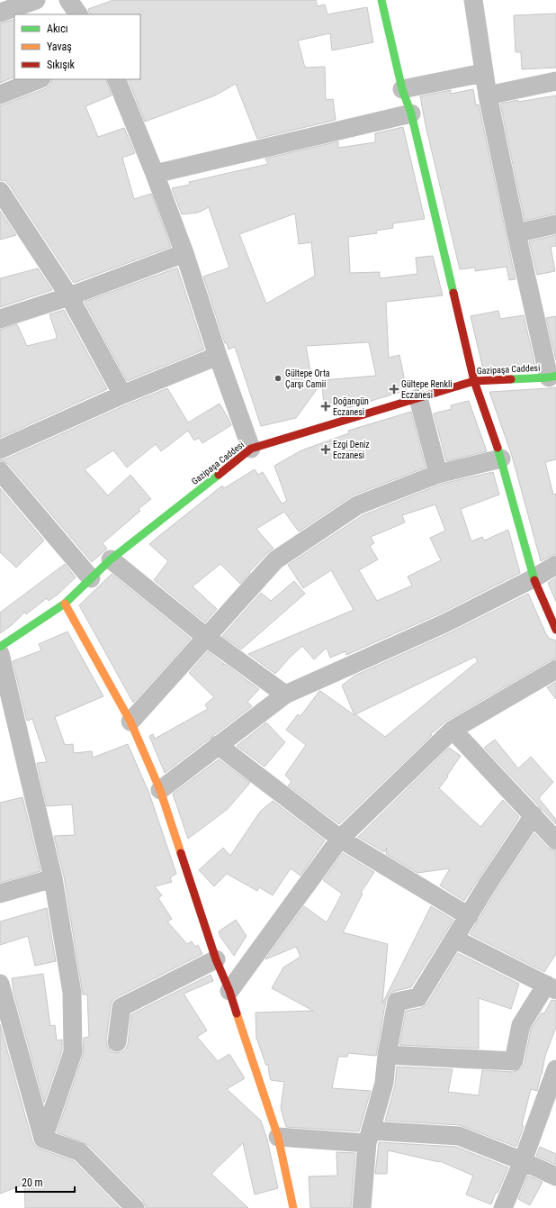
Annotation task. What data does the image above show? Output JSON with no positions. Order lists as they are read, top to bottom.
{
  "streets": {
    "street": ["Gazipaşa Caddesi"]
  },
  "places": {
    "other": ["Gültepe Orta Çarşı Camii"],
    "health": ["Gültepe Renkli Eczanesi", "Doğangün Eczanesi", "Ezgi Deniz Eczanesi"]
  },
  "legend": ["Akıcı", "Yavaş", "Sıkışık"],
  "scale_bar": "20 m"
}
